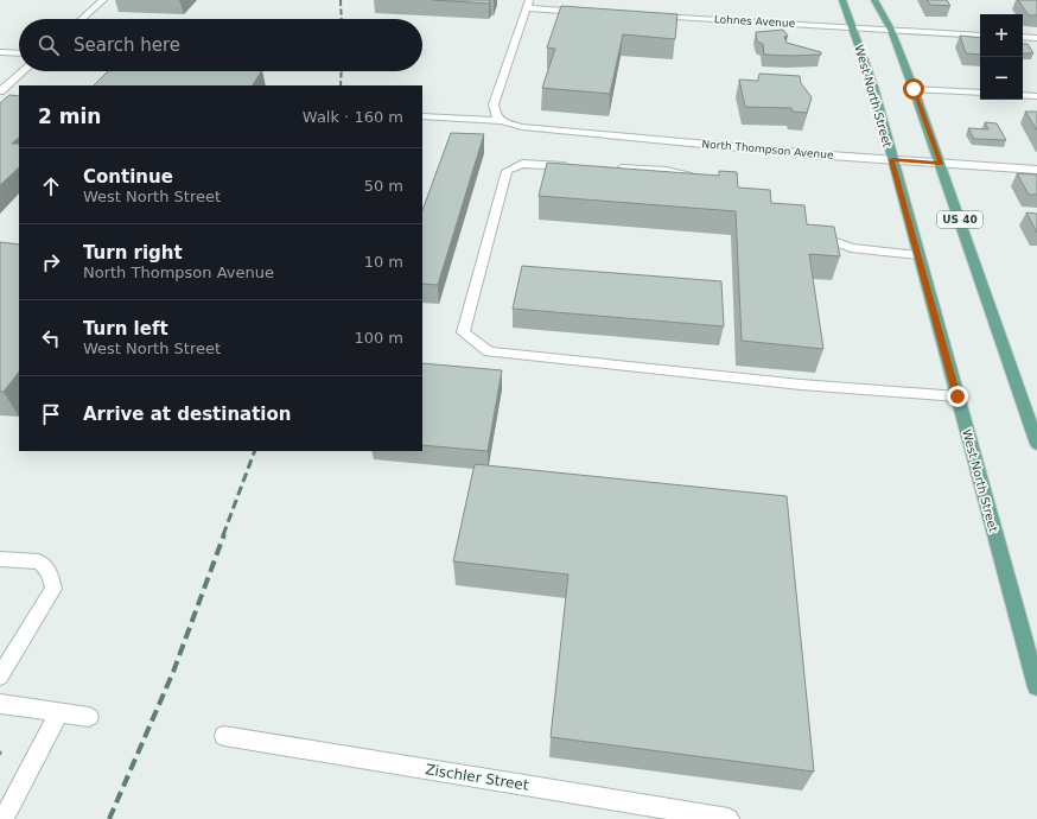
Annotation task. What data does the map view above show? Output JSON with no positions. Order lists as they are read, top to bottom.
{
  "streets": {
    "main road": ["West North Street", "US 40"],
    "street": ["Lohnes Avenue", "North Thompson Avenue", "Zischler Street"]
  },
  "crossings": [
    ["Lohnes Avenue", "West North Street"],
    ["Lohnes Avenue", "US 40"],
    ["West North Street", "North Thompson Avenue"],
    ["North Thompson Avenue", "US 40"]
  ],
  "page": {
    "map_buttons": ["+", "−"],
    "search": "Search here",
    "heading": ["2 min", "Walk · 160 m"],
    "list": [
      ["Continue", "West North Street", "50 m"],
      ["Turn right", "North Thompson Avenue", "10 m"],
      ["Turn left", "West North Street", "100 m"],
      "Arrive at destination"
    ]
  }
}
